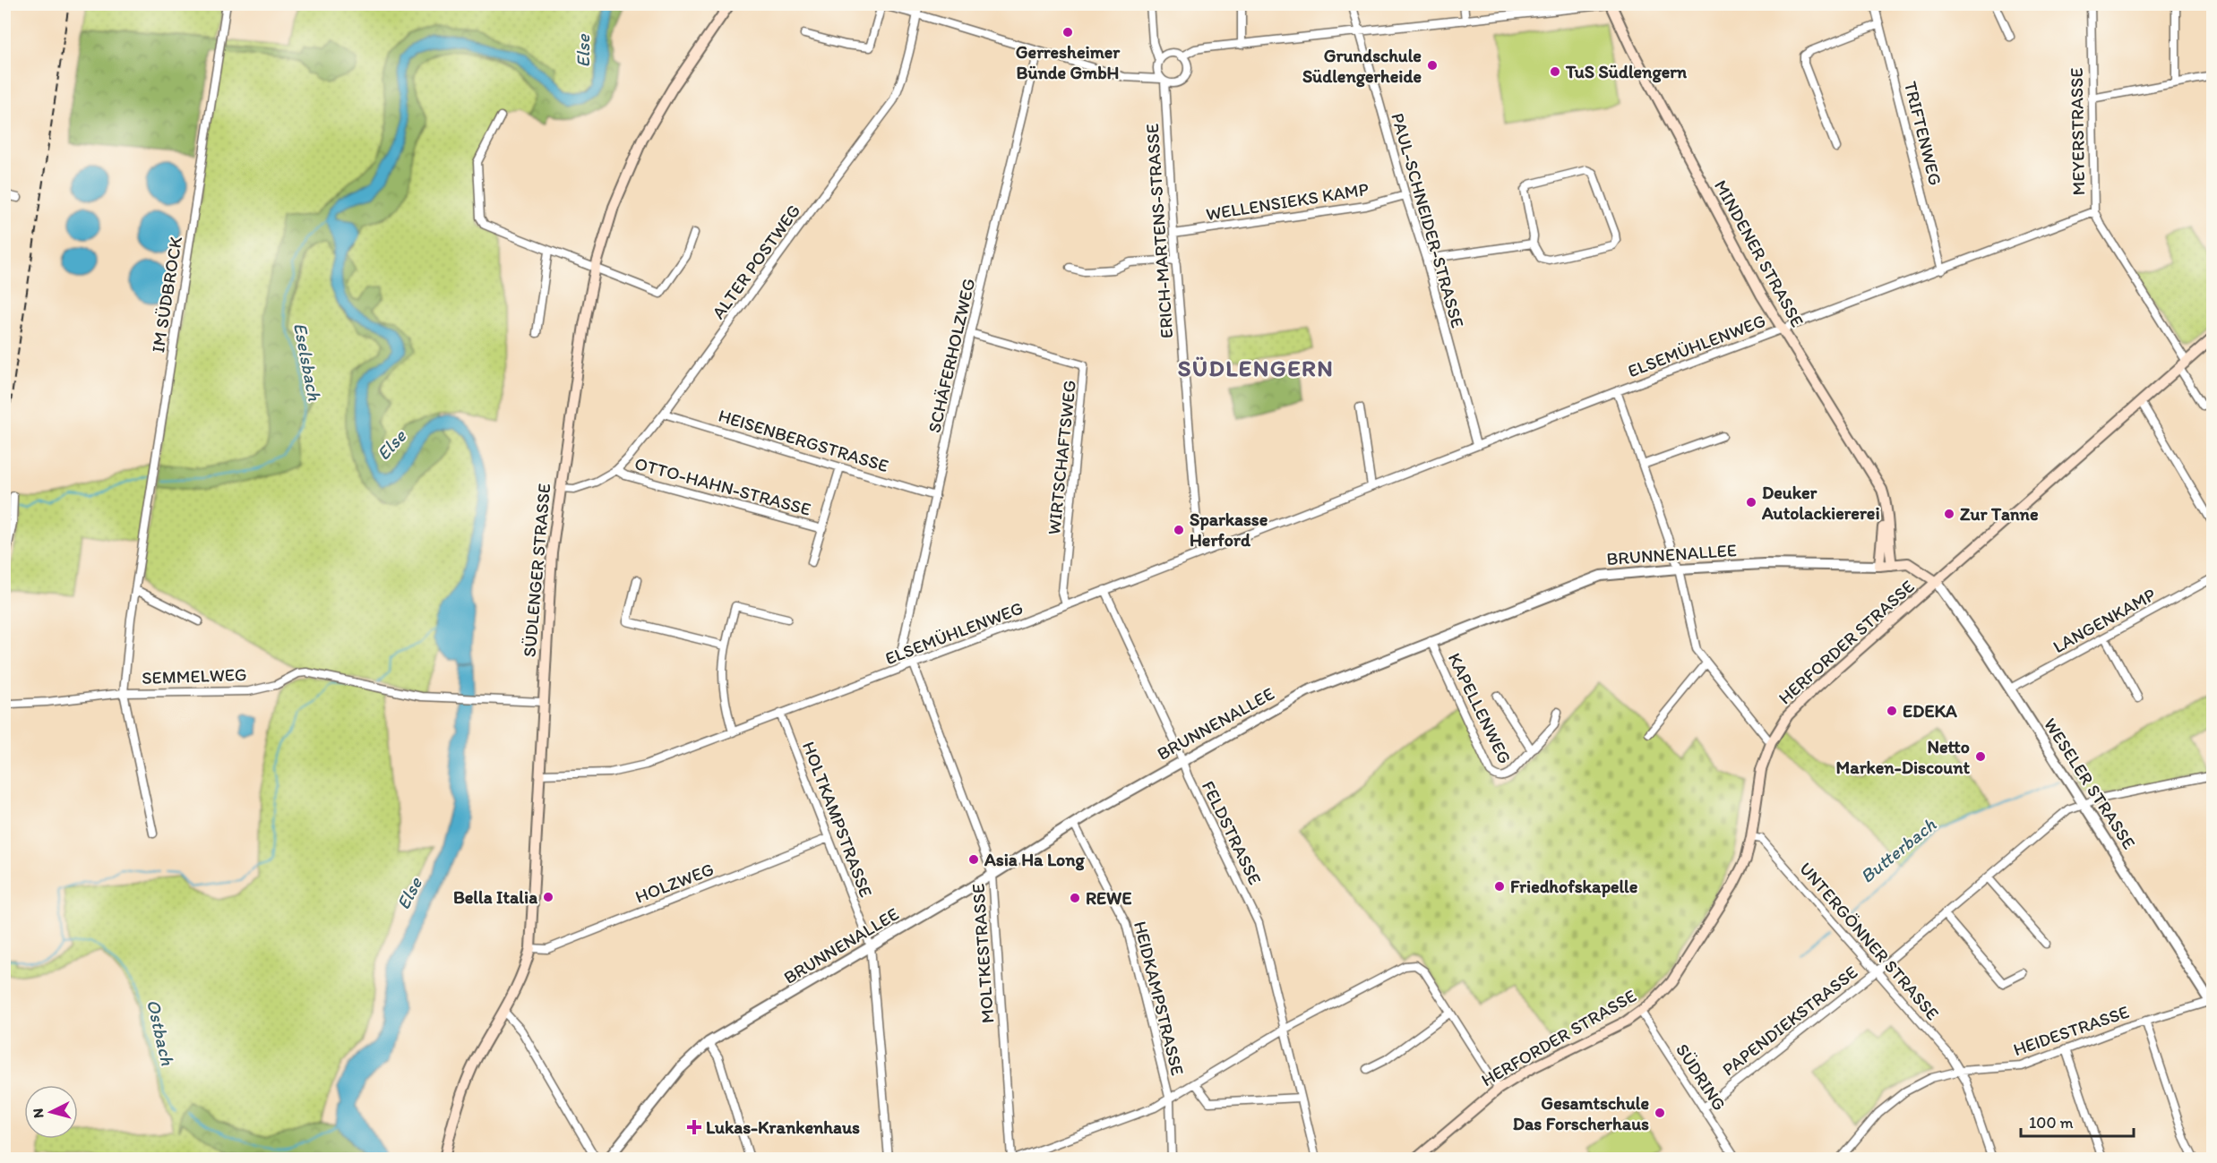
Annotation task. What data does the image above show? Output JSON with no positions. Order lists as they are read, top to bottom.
{
  "streets": {
    "main road": [
      "MINDENER STRASSE",
      "BRUNNENALLEE",
      "SÜDLENGER STRASSE",
      "HERFORDER STRASSE"
    ],
    "street": [
      "MEYERSTRASSE",
      "TRIFTENWEG",
      "WELLENSIEKS KAMP",
      "PAUL-SCHNEIDER-STRASSE",
      "ERICH-MARTENS-STRASSE",
      "ALTER POSTWEG",
      "IM SÜDBROCK",
      "ELSEMÜHLENWEG",
      "SCHÄFERHOLZWEG",
      "HEISENBERGSTRASSE",
      "WIRTSCHAFTSWEG",
      "OTTO-HAHN-STRASSE",
      "LANGENKAMP",
      "SEMMELWEG",
      "KAPELLENWEG",
      "WESELER STRASSE",
      "HOLTKAMPSTRASSE",
      "FELDSTRASSE",
      "HOLZWEG",
      "UNTERGÖNNER STRASSE",
      "MOLTKESTRASSE",
      "HEIDKAMPSTRASSE",
      "PAPENDIEKSTRASSE",
      "HEIDESTRASSE",
      "SÜDRING"
    ]
  },
  "crossings": [
    ["MEYERSTRASSE", "ELSEMÜHLENWEG"],
    ["MEYERSTRASSE", "HERFORDER STRASSE"],
    ["TRIFTENWEG", "ELSEMÜHLENWEG"],
    ["WELLENSIEKS KAMP", "PAUL-SCHNEIDER-STRASSE"],
    ["WELLENSIEKS KAMP", "ERICH-MARTENS-STRASSE"],
    ["PAUL-SCHNEIDER-STRASSE", "ELSEMÜHLENWEG"],
    ["ERICH-MARTENS-STRASSE", "ELSEMÜHLENWEG"],
    ["MINDENER STRASSE", "ELSEMÜHLENWEG"],
    ["MINDENER STRASSE", "BRUNNENALLEE"],
    ["ALTER POSTWEG", "HEISENBERGSTRASSE"],
    ["ALTER POSTWEG", "OTTO-HAHN-STRASSE"],
    ["ALTER POSTWEG", "SÜDLENGER STRASSE"],
    ["IM SÜDBROCK", "SEMMELWEG"],
    ["ELSEMÜHLENWEG", "SCHÄFERHOLZWEG"],
    ["ELSEMÜHLENWEG", "WIRTSCHAFTSWEG"],
    ["ELSEMÜHLENWEG", "SÜDLENGER STRASSE"],
    ["ELSEMÜHLENWEG", "HOLTKAMPSTRASSE"],
    ["ELSEMÜHLENWEG", "FELDSTRASSE"],
    ["ELSEMÜHLENWEG", "MOLTKESTRASSE"],
    ["SCHÄFERHOLZWEG", "HEISENBERGSTRASSE"],
    ["SCHÄFERHOLZWEG", "WIRTSCHAFTSWEG"],
    ["HEISENBERGSTRASSE", "OTTO-HAHN-STRASSE"],
    ["BRUNNENALLEE", "HERFORDER STRASSE"],
    ["BRUNNENALLEE", "KAPELLENWEG"],
    ["BRUNNENALLEE", "WESELER STRASSE"],
    ["BRUNNENALLEE", "HOLTKAMPSTRASSE"],
    ["BRUNNENALLEE", "FELDSTRASSE"],
    ["BRUNNENALLEE", "MOLTKESTRASSE"],
    ["BRUNNENALLEE", "HEIDKAMPSTRASSE"],
    ["SÜDLENGER STRASSE", "SEMMELWEG"],
    ["SÜDLENGER STRASSE", "HOLZWEG"],
    ["LANGENKAMP", "WESELER STRASSE"],
    ["HERFORDER STRASSE", "WESELER STRASSE"],
    ["HERFORDER STRASSE", "UNTERGÖNNER STRASSE"],
    ["HERFORDER STRASSE", "SÜDRING"],
    ["WESELER STRASSE", "PAPENDIEKSTRASSE"],
    ["WESELER STRASSE", "HEIDESTRASSE"],
    ["HOLTKAMPSTRASSE", "HOLZWEG"],
    ["UNTERGÖNNER STRASSE", "PAPENDIEKSTRASSE"],
    ["UNTERGÖNNER STRASSE", "HEIDESTRASSE"],
    ["PAPENDIEKSTRASSE", "SÜDRING"]
  ],
  "districts": ["SÜDLENGERN"],
  "water": [
    "Else",
    "Eselsbach",
    "Butterbach",
    "Ostbach"
  ],
  "places": {
    "other": [
      "Gerresheimer Bünde GmbH",
      "Grundschule Südlengerheide",
      "TuS Südlengern",
      "Deuker Autolackiererei",
      "Zur Tanne",
      "Sparkasse Herford",
      "EDEKA",
      "Netto Marken-Discount",
      "Asia Ha Long",
      "Friedhofskapelle",
      "Bella Italia",
      "REWE",
      "Gesamtschule Das Forscherhaus"
    ],
    "health": ["Lukas-Krankenhaus"]
  },
  "scale_bar": "100 m",
  "north": "left"
}
